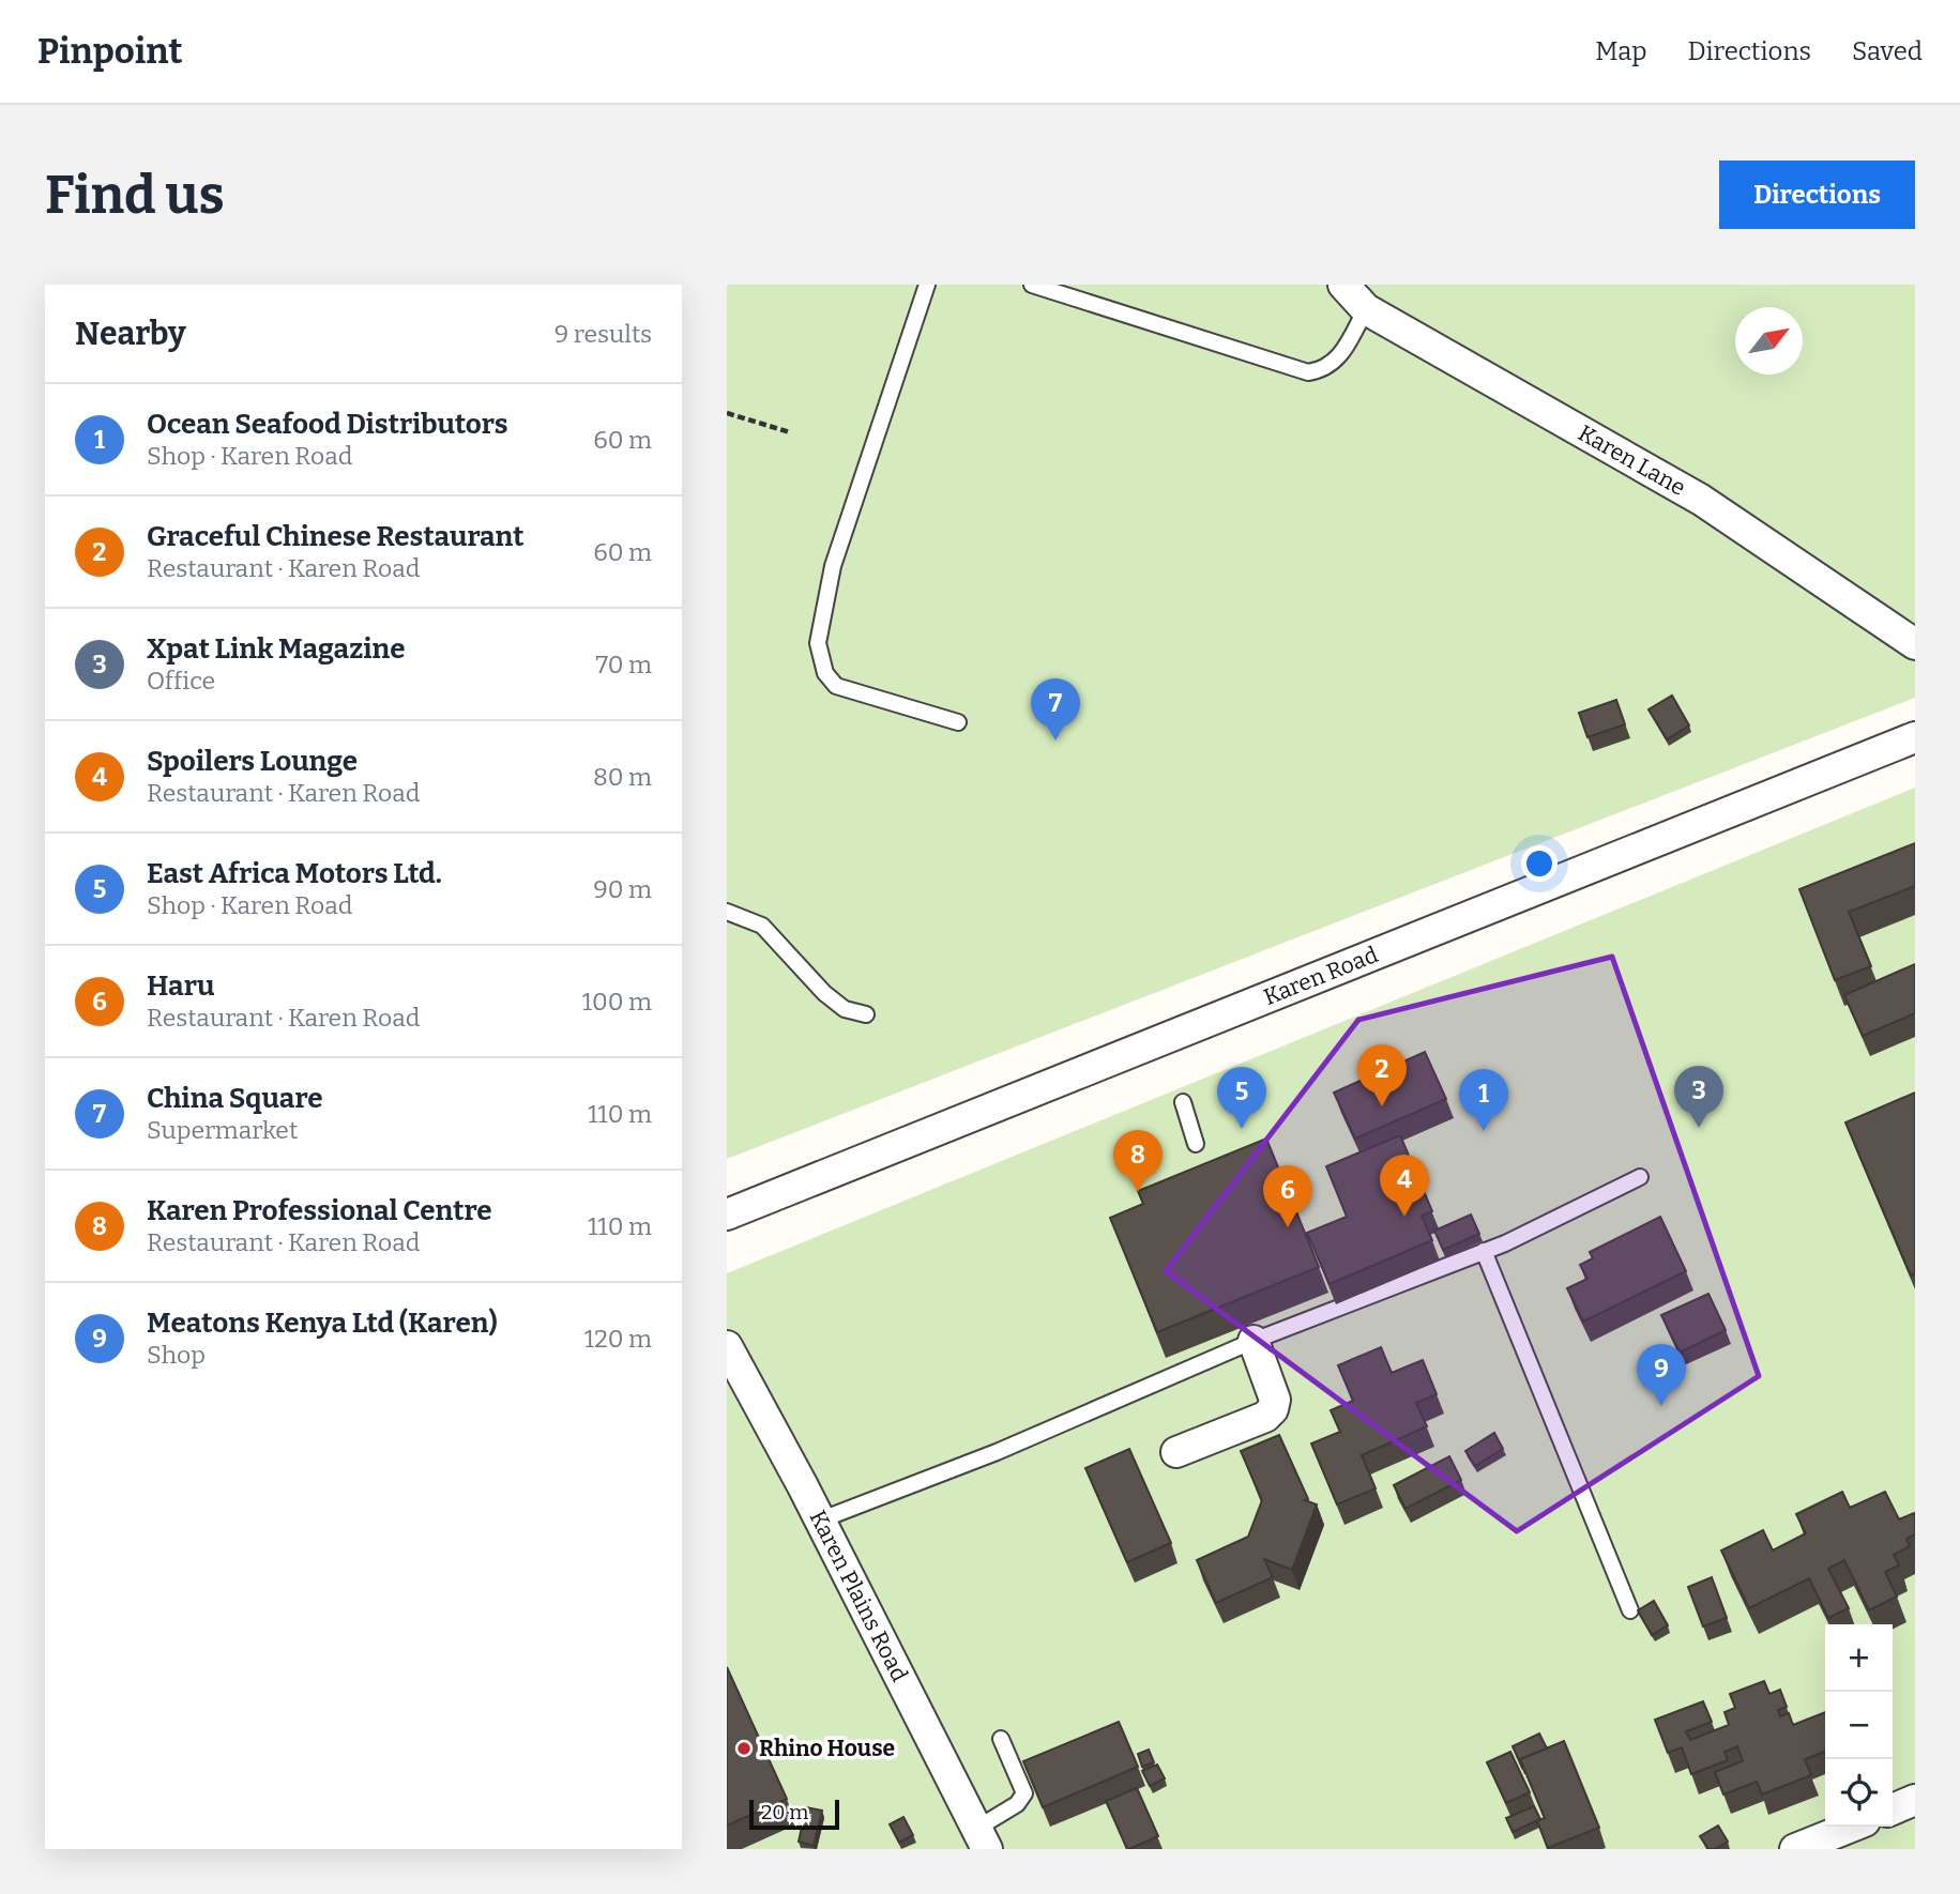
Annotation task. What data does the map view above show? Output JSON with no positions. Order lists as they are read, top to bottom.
{
  "streets": {
    "street": ["Karen Lane", "Karen Road", "Karen Plains Road"]
  },
  "places": ["Rhino House"],
  "scale_bar": "20 m",
  "north": "top right",
  "page": {
    "header": "Pinpoint",
    "nav": ["Map", "Directions", "Saved"],
    "buttons": "Directions",
    "title": "Find us",
    "heading": ["Nearby", "9 results"],
    "list": [
      {
        "mark": "1",
        "name": "Ocean Seafood Distributors",
        "note": "Shop · Karen Road",
        "value": "60 m"
      },
      {
        "mark": "2",
        "name": "Graceful Chinese Restaurant",
        "note": "Restaurant · Karen Road",
        "value": "60 m"
      },
      {
        "mark": "3",
        "name": "Xpat Link Magazine",
        "note": "Office",
        "value": "70 m"
      },
      {
        "mark": "4",
        "name": "Spoilers Lounge",
        "note": "Restaurant · Karen Road",
        "value": "80 m"
      },
      {
        "mark": "5",
        "name": "East Africa Motors Ltd.",
        "note": "Shop · Karen Road",
        "value": "90 m"
      },
      {
        "mark": "6",
        "name": "Haru",
        "note": "Restaurant · Karen Road",
        "value": "100 m"
      },
      {
        "mark": "7",
        "name": "China Square",
        "note": "Supermarket",
        "value": "110 m"
      },
      {
        "mark": "8",
        "name": "Karen Professional Centre",
        "note": "Restaurant · Karen Road",
        "value": "110 m"
      },
      {
        "mark": "9",
        "name": "Meatons Kenya Ltd (Karen)",
        "note": "Shop",
        "value": "120 m"
      }
    ],
    "pins": [
      "7",
      "2",
      "3",
      "5",
      "1",
      "8",
      "4",
      "6",
      "9"
    ],
    "map_buttons": ["+", "−"],
    "scale": "20 m"
  }
}
